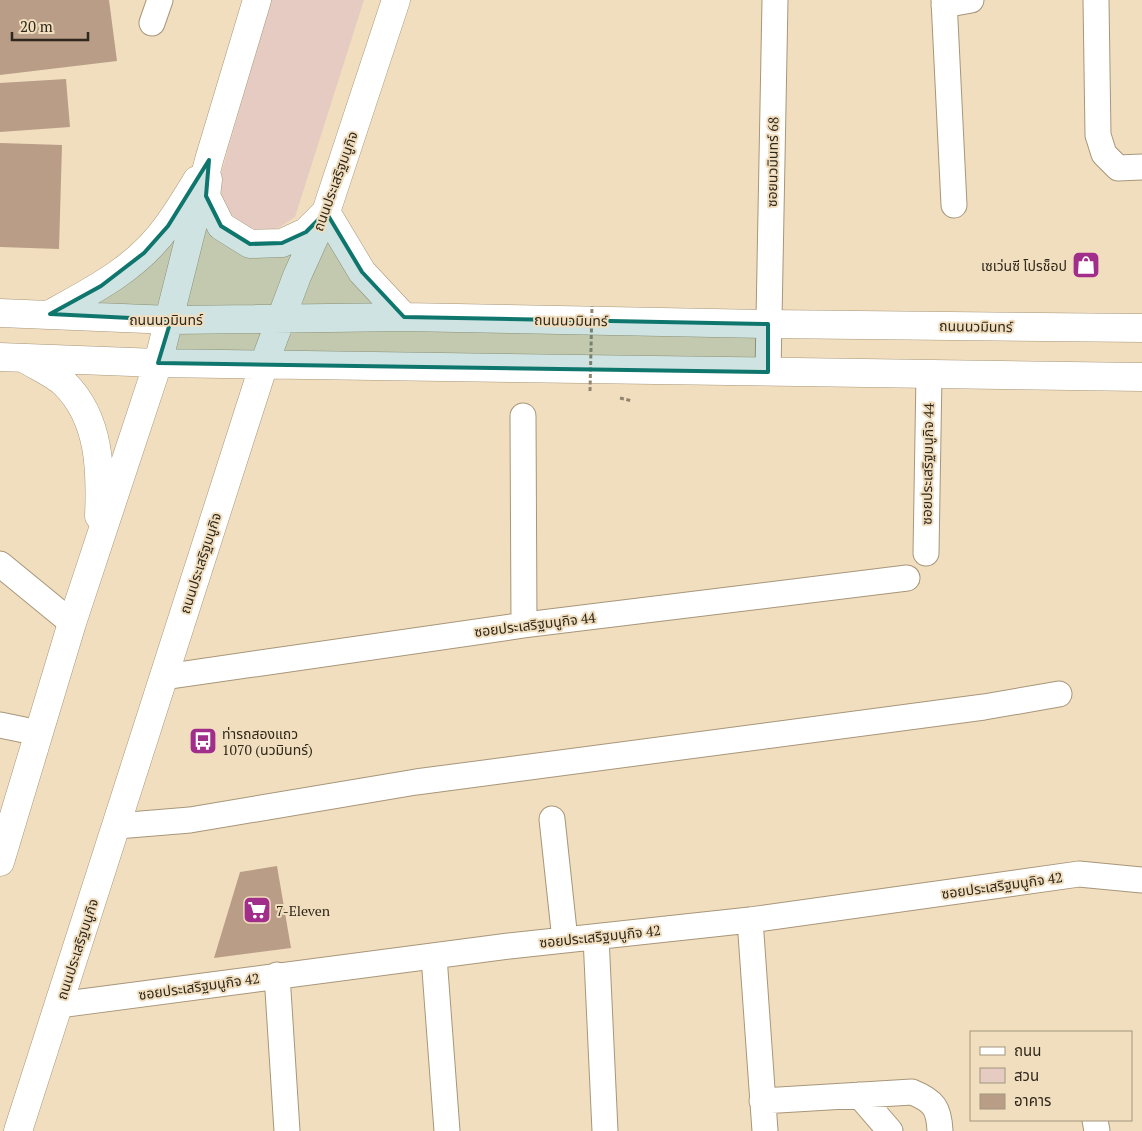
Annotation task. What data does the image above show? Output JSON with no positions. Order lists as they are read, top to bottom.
{
  "streets": {
    "main road": ["ถนนประเสริฐมนูกิจ", "ถนนนวมินทร์"],
    "street": ["ซอยนวมินทร์ 68", "ซอยประเสริฐมนูกิจ 44", "ซอยประเสริฐมนูกิจ 42"]
  },
  "crossings": [
    ["ซอยนวมินทร์ 68", "ถนนนวมินทร์"],
    ["ถนนประเสริฐมนูกิจ", "ถนนนวมินทร์"],
    ["ถนนประเสริฐมนูกิจ", "ซอยประเสริฐมนูกิจ 44"],
    ["ถนนประเสริฐมนูกิจ", "ซอยประเสริฐมนูกิจ 42"]
  ],
  "places": {
    "shop": ["เซเว่นซี โปรช็อป"],
    "bus stop": ["ท่ารถสองแถว 1070 (นวมินทร์)"],
    "supermarket": ["7-Eleven"]
  },
  "legend": ["ถนน", "สวน", "อาคาร"],
  "scale_bar": "20 m"
}
